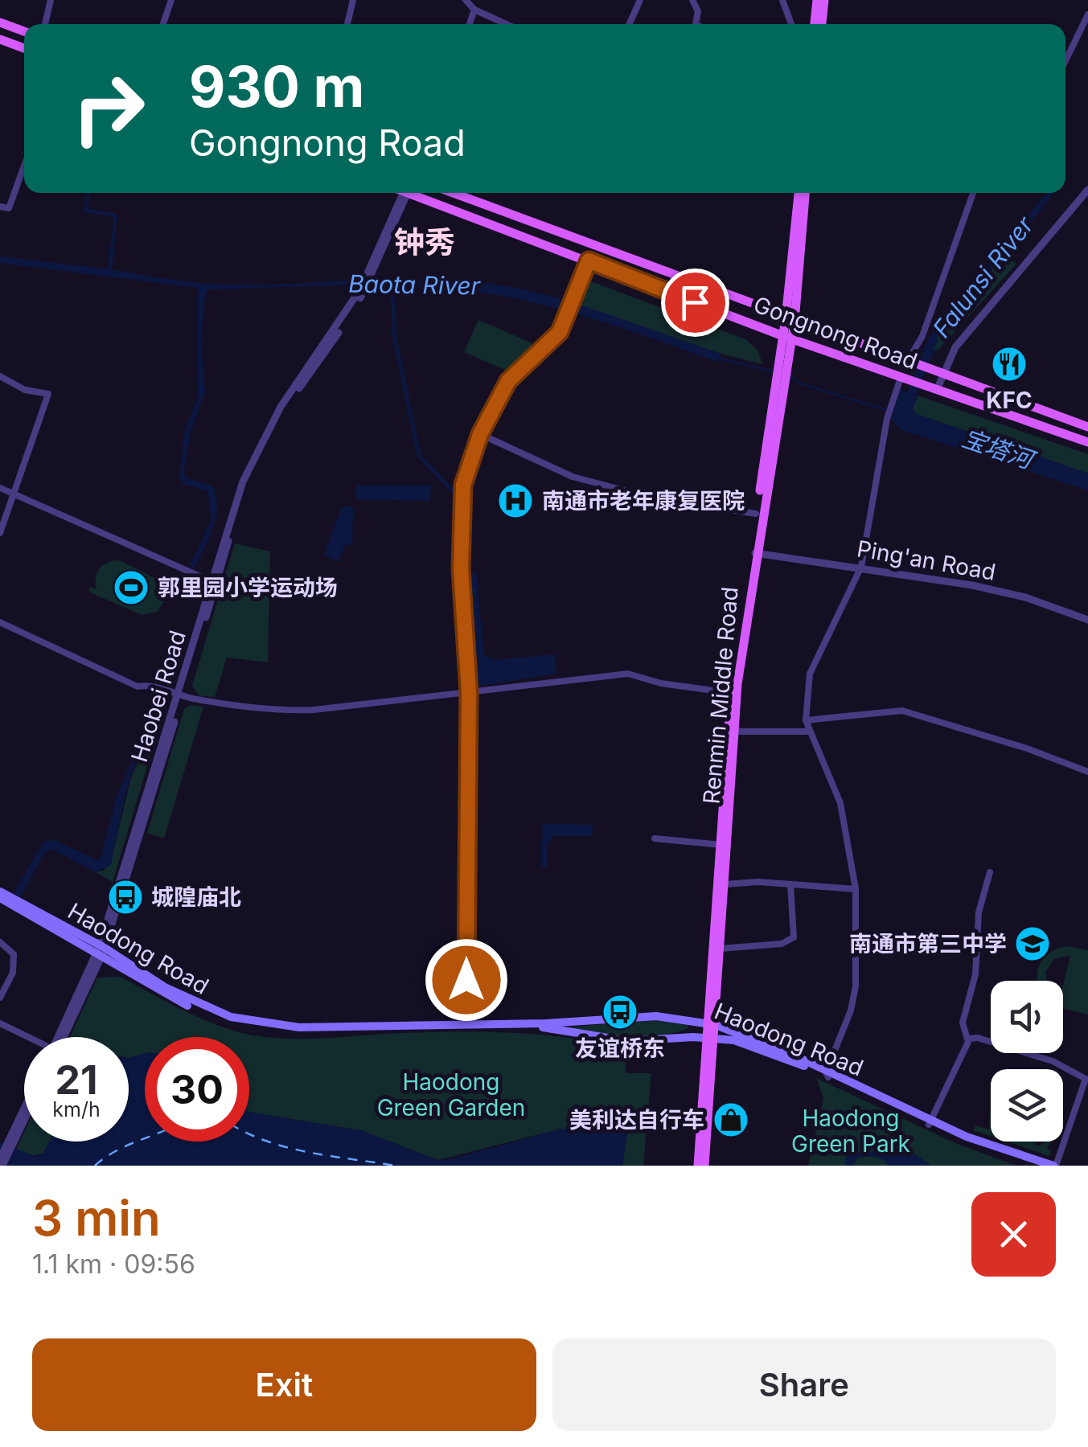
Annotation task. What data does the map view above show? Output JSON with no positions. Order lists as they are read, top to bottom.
{
  "streets": {
    "main road": ["Gongnong Road", "Renmin Middle Road", "Haodong Road"],
    "street": ["Ping'an Road", "Haobei Road"]
  },
  "crossings": [
    ["Gongnong Road", "Renmin Middle Road"],
    ["Ping'an Road", "Renmin Middle Road"],
    ["Renmin Middle Road", "Haodong Road"],
    ["Haobei Road", "Haodong Road"]
  ],
  "districts": ["钟秀"],
  "water": ["Falunsi River", "Baota River", "宝塔河"],
  "parks": ["Haodong Green Garden", "Haodong Green Park"],
  "places": {
    "restaurant": ["KFC"],
    "hospital": ["南通市老年康复医院"],
    "sports": ["郭里园小学运动场"],
    "bus stop": ["城隍庙北", "友谊桥东"],
    "school or university": ["南通市第三中学"],
    "shop": ["美利达自行车"]
  },
  "page": {
    "turn": ["930 m", "Gongnong Road"],
    "speed": "21 km/h",
    "limit": "30",
    "heading": ["3 min", "1.1 km · 09:56"],
    "buttons": ["Exit", "Share"]
  }
}
